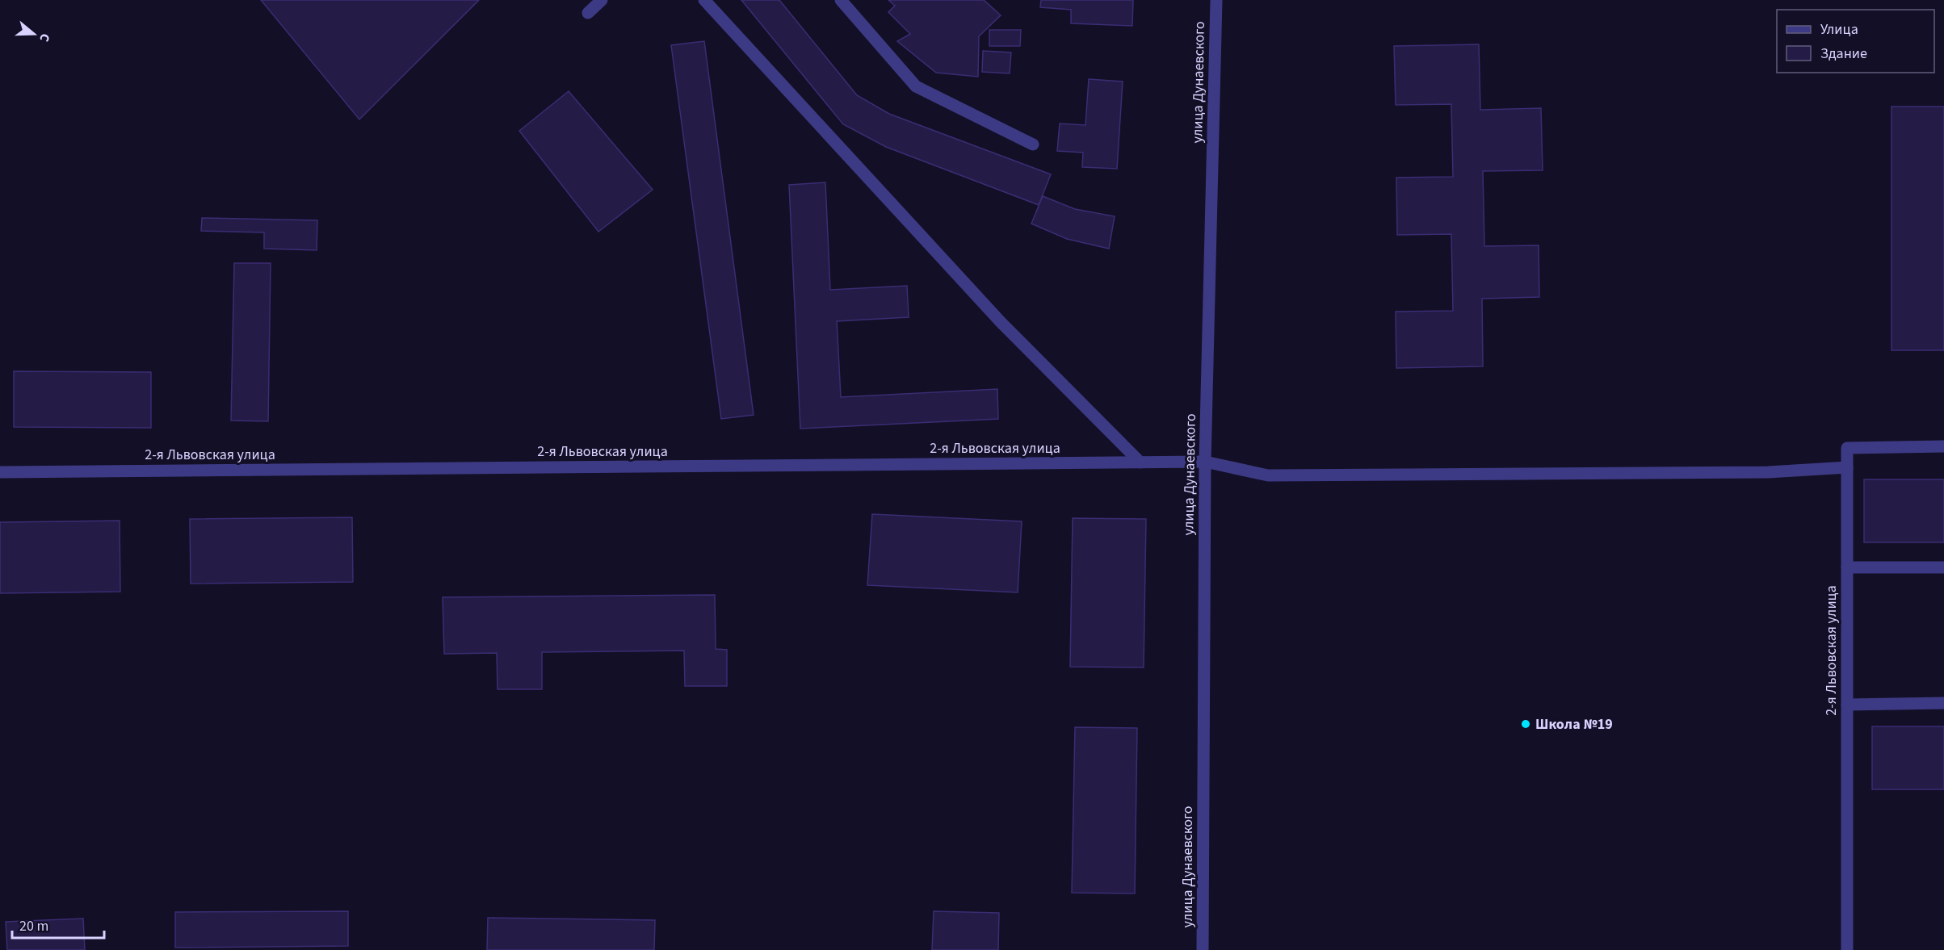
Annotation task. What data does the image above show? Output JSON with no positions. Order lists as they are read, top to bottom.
{
  "streets": {
    "street": ["улица Дунаевского", "2-я Львовская улица"]
  },
  "crossings": [
    ["улица Дунаевского", "2-я Львовская улица"]
  ],
  "places": ["Школа №19"],
  "legend": ["Улица", "Здание"],
  "scale_bar": "20 m",
  "north": "right"
}
